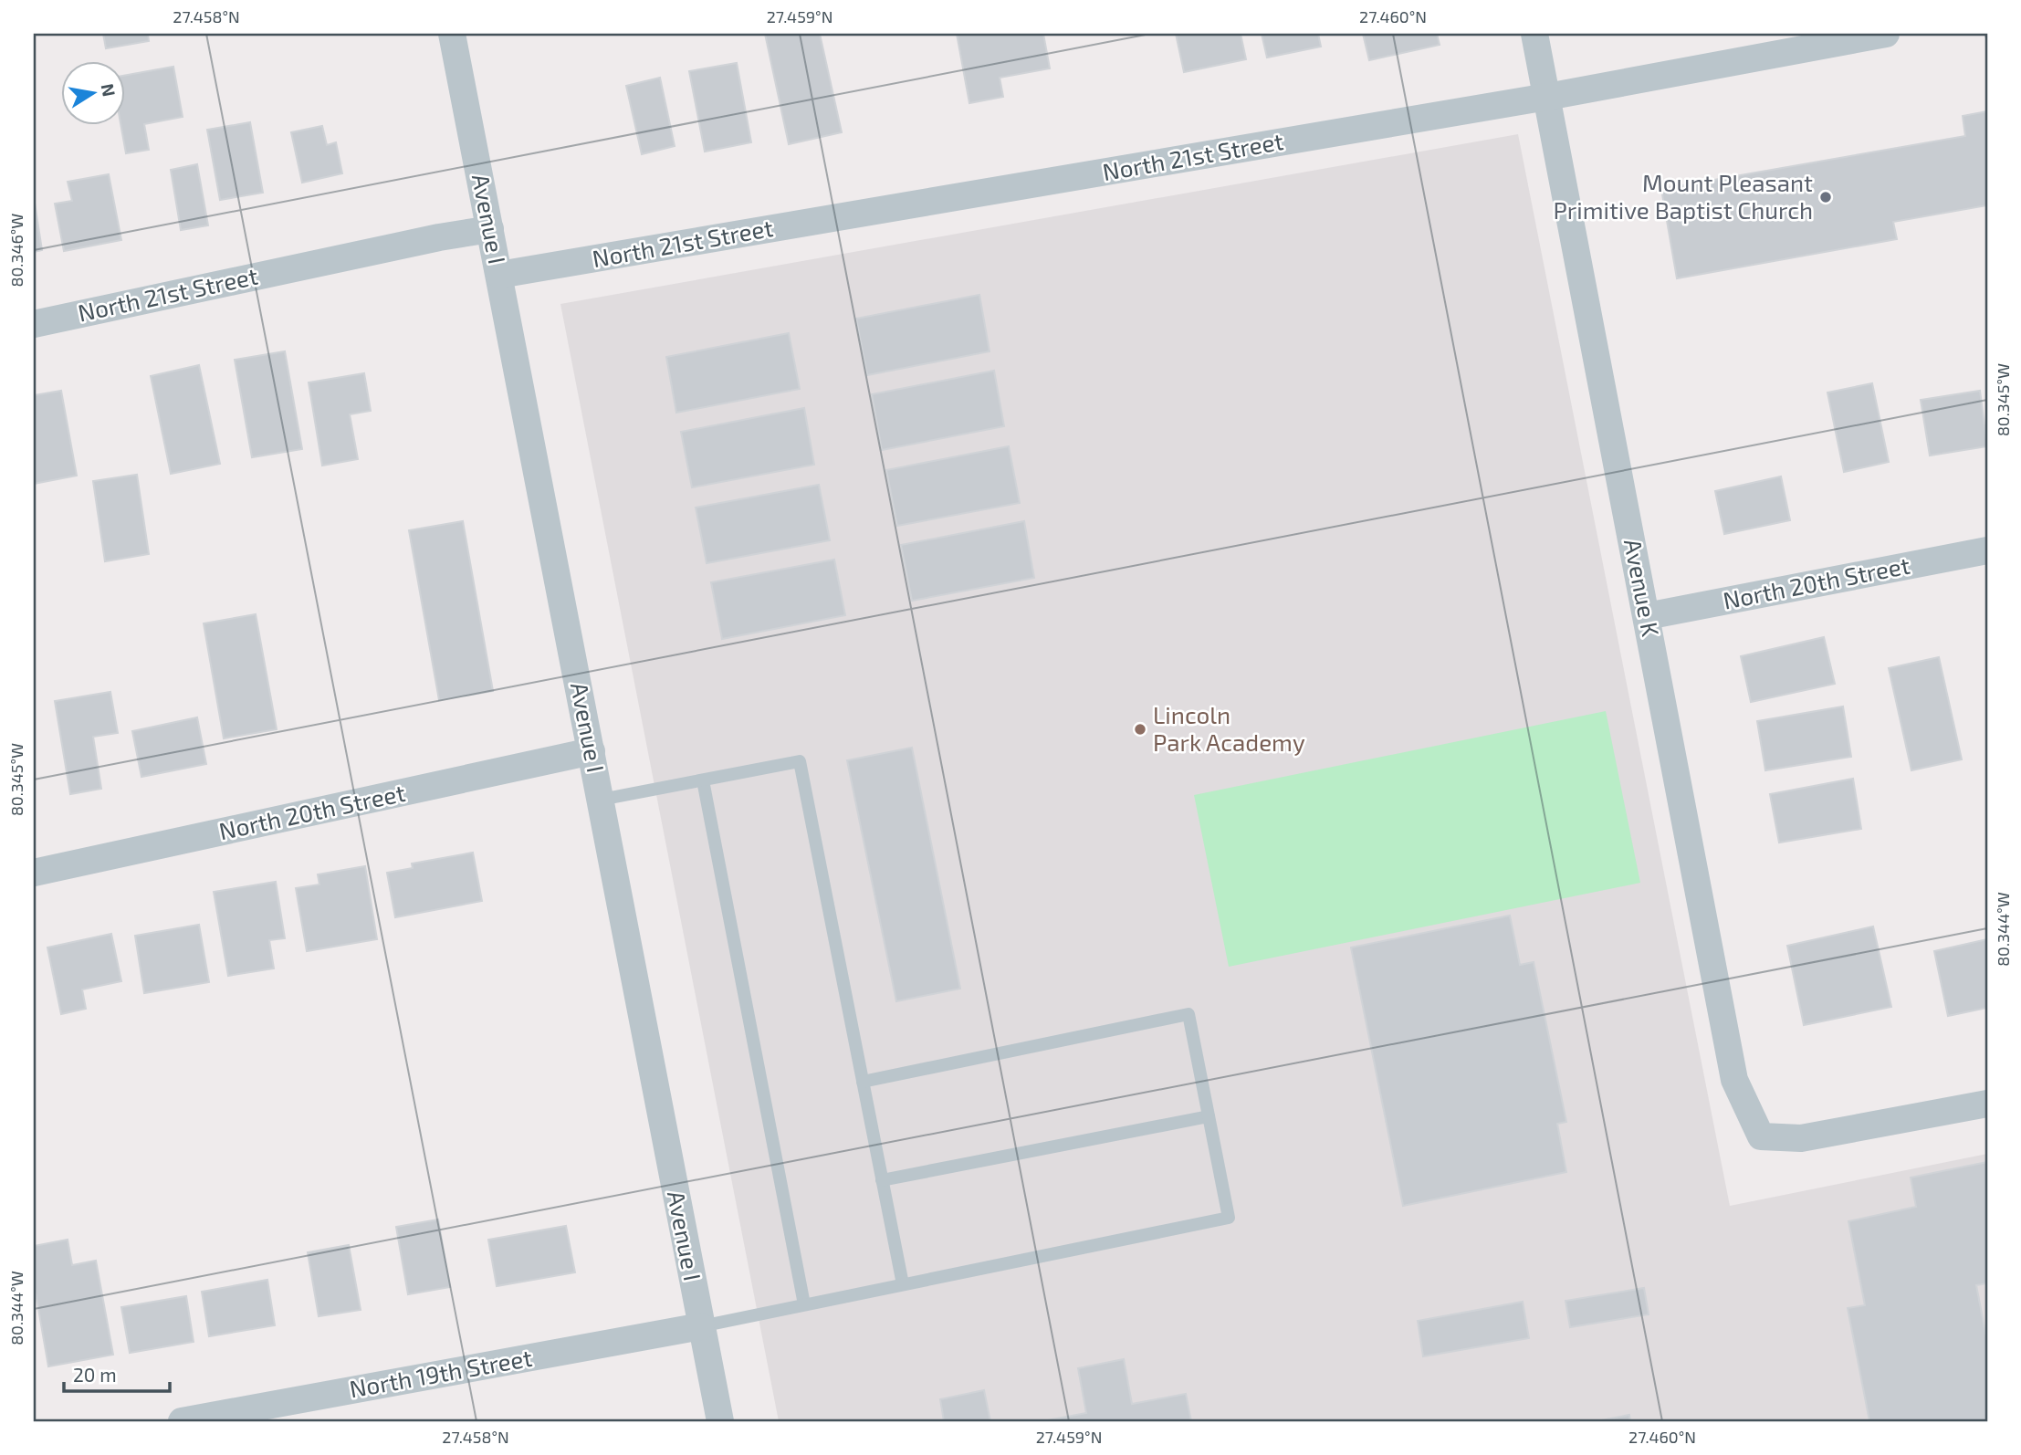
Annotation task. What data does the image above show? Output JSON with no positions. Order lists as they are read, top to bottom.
{
  "streets": {
    "street": [
      "North 21st Street",
      "Avenue I",
      "North 20th Street",
      "Avenue K",
      "North 19th Street"
    ]
  },
  "crossings": [
    ["North 21st Street", "Avenue I"],
    ["North 21st Street", "Avenue K"],
    ["Avenue I", "North 20th Street"],
    ["Avenue I", "North 19th Street"],
    ["North 20th Street", "Avenue K"]
  ],
  "places": ["Mount Pleasant Primitive Baptist Church", "Lincoln Park Academy"],
  "scale_bar": "20 m",
  "north": "right",
  "coordinates": [
    "27.458°N",
    "27.459°N",
    "27.460°N",
    "80.346°W",
    "80.345°W",
    "80.344°W"
  ]
}
